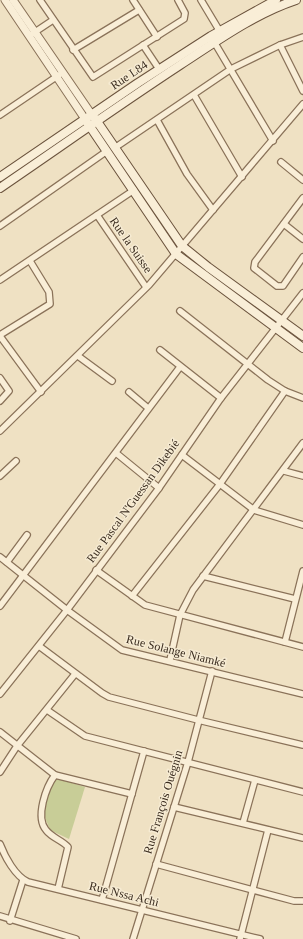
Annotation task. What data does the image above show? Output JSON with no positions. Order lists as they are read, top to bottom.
{
  "streets": {
    "main road": ["Rue L84"],
    "street": [
      "Rue la Suisse",
      "Rue Pascal N'Guessan Dikebié",
      "Rue Solange Niamké",
      "Rue François Ouégnin",
      "Rue Nssa Achi"
    ]
  },
  "crossings": [
    ["Rue Pascal N'Guessan Dikebié", "Rue Solange Niamké"],
    ["Rue Solange Niamké", "Rue François Ouégnin"],
    ["Rue François Ouégnin", "Rue Nssa Achi"]
  ]
}
